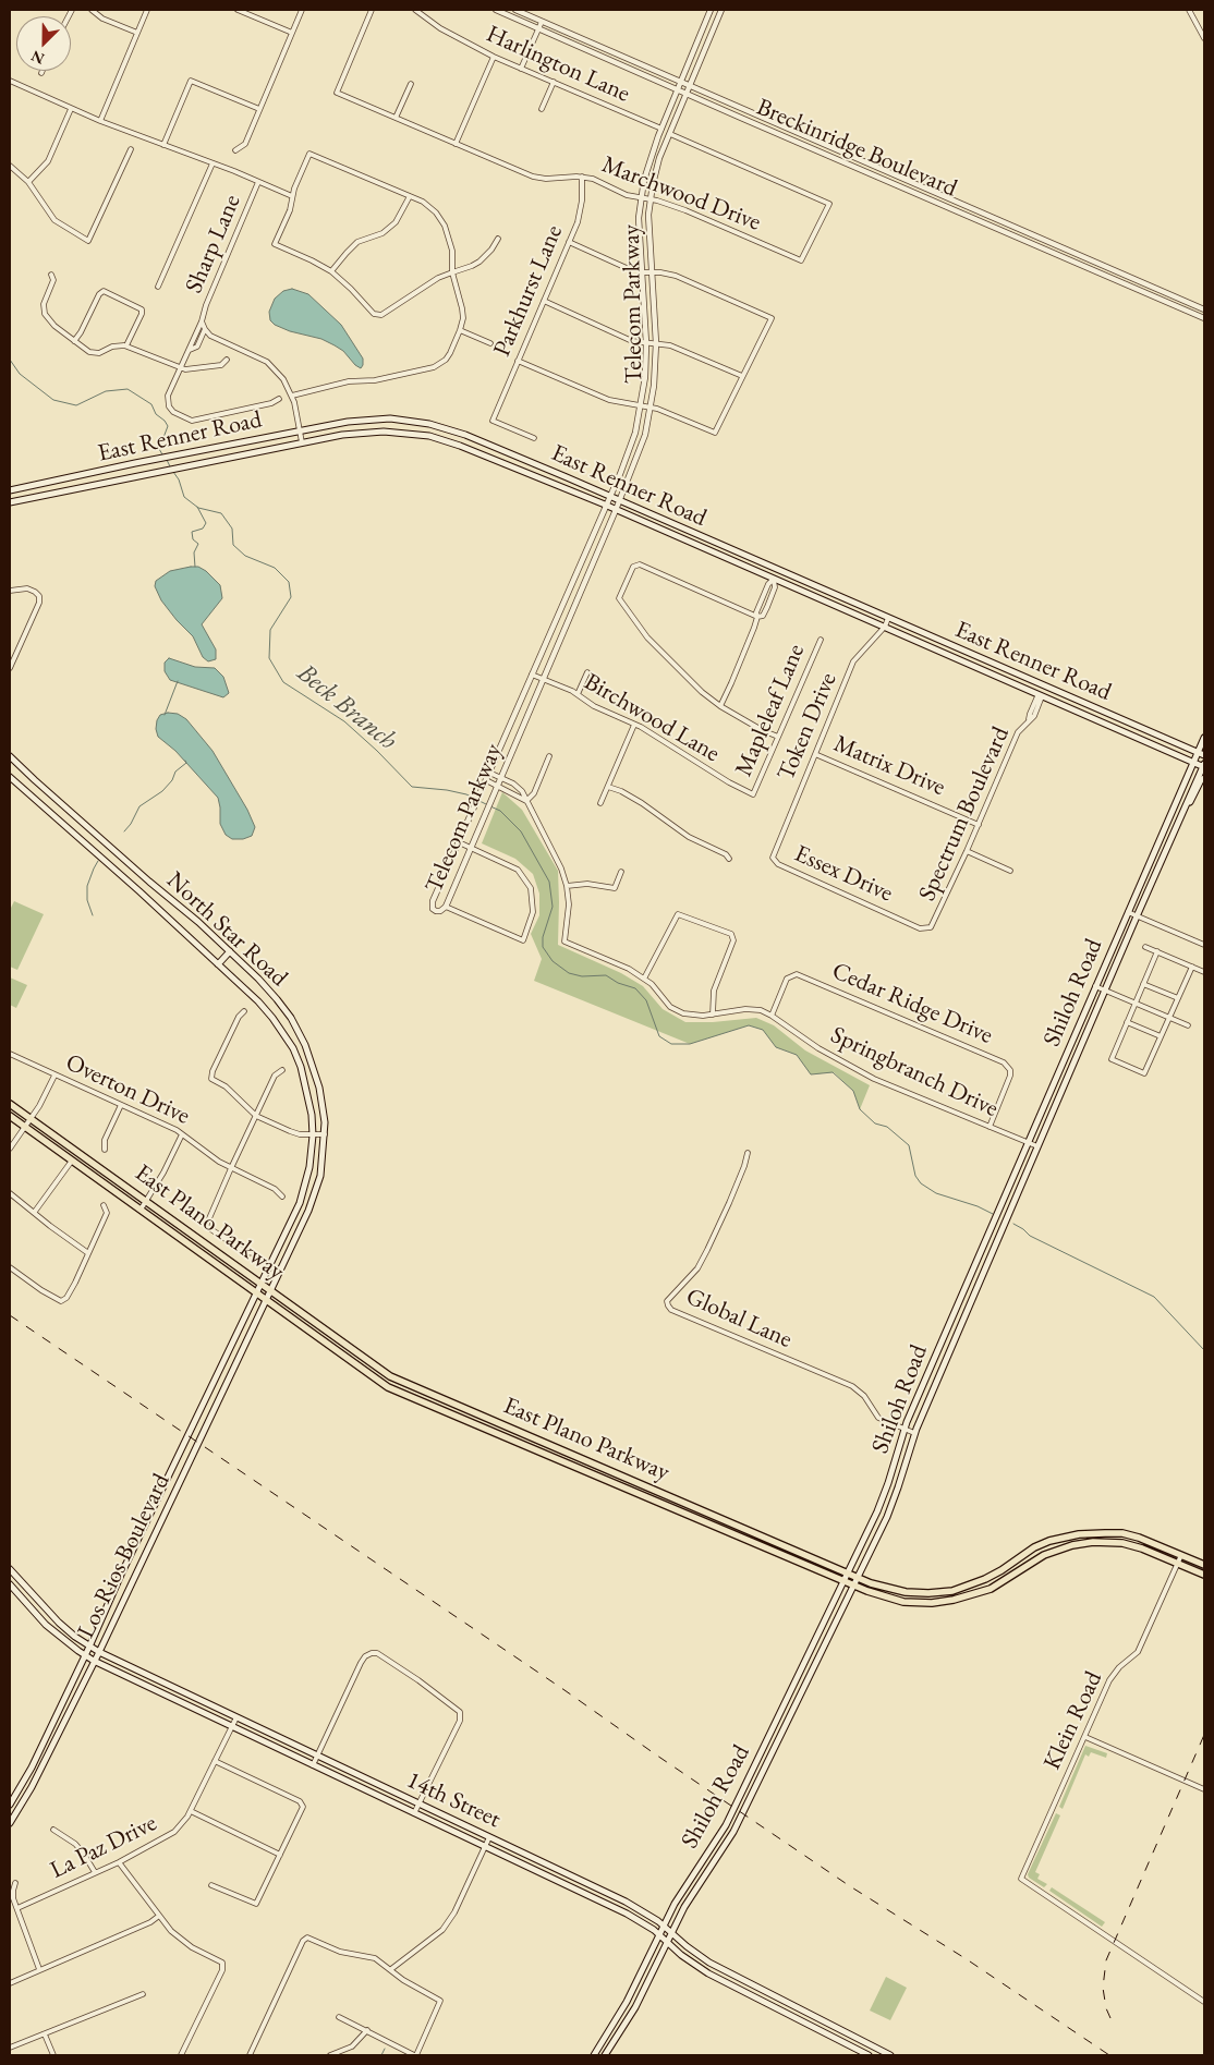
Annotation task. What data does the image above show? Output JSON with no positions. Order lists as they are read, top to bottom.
{
  "streets": {
    "main road": [
      "East Renner Road",
      "North Star Road",
      "Shiloh Road",
      "East Plano Parkway",
      "Los Rios Boulevard",
      "14th Street"
    ],
    "street": [
      "Harlington Lane",
      "Breckinridge Boulevard",
      "Marchwood Drive",
      "Sharp Lane",
      "Parkhurst Lane",
      "Telecom Parkway",
      "Mapleleaf Lane",
      "Birchwood Lane",
      "Token Drive",
      "Matrix Drive",
      "Spectrum Boulevard",
      "Essex Drive",
      "Cedar Ridge Drive",
      "Springbranch Drive",
      "Overton Drive",
      "Global Lane",
      "Klein Road",
      "La Paz Drive"
    ]
  },
  "crossings": [
    ["Harlington Lane", "Telecom Parkway"],
    ["Breckinridge Boulevard", "Telecom Parkway"],
    ["Marchwood Drive", "Parkhurst Lane"],
    ["Marchwood Drive", "Telecom Parkway"],
    ["Sharp Lane", "East Renner Road"],
    ["Telecom Parkway", "East Renner Road"],
    ["Telecom Parkway", "Birchwood Lane"],
    ["East Renner Road", "Token Drive"],
    ["East Renner Road", "Spectrum Boulevard"],
    ["East Renner Road", "Shiloh Road"],
    ["Mapleleaf Lane", "Birchwood Lane"],
    ["Token Drive", "Matrix Drive"],
    ["Token Drive", "Essex Drive"],
    ["Matrix Drive", "Spectrum Boulevard"],
    ["Spectrum Boulevard", "Essex Drive"],
    ["North Star Road", "East Plano Parkway"],
    ["North Star Road", "Los Rios Boulevard"],
    ["Shiloh Road", "Springbranch Drive"],
    ["Shiloh Road", "East Plano Parkway"],
    ["Shiloh Road", "Global Lane"],
    ["Shiloh Road", "14th Street"],
    ["Cedar Ridge Drive", "Springbranch Drive"],
    ["East Plano Parkway", "Los Rios Boulevard"],
    ["East Plano Parkway", "Klein Road"],
    ["Los Rios Boulevard", "14th Street"],
    ["14th Street", "La Paz Drive"]
  ],
  "water": ["Beck Branch"],
  "north": "bottom left"
}
